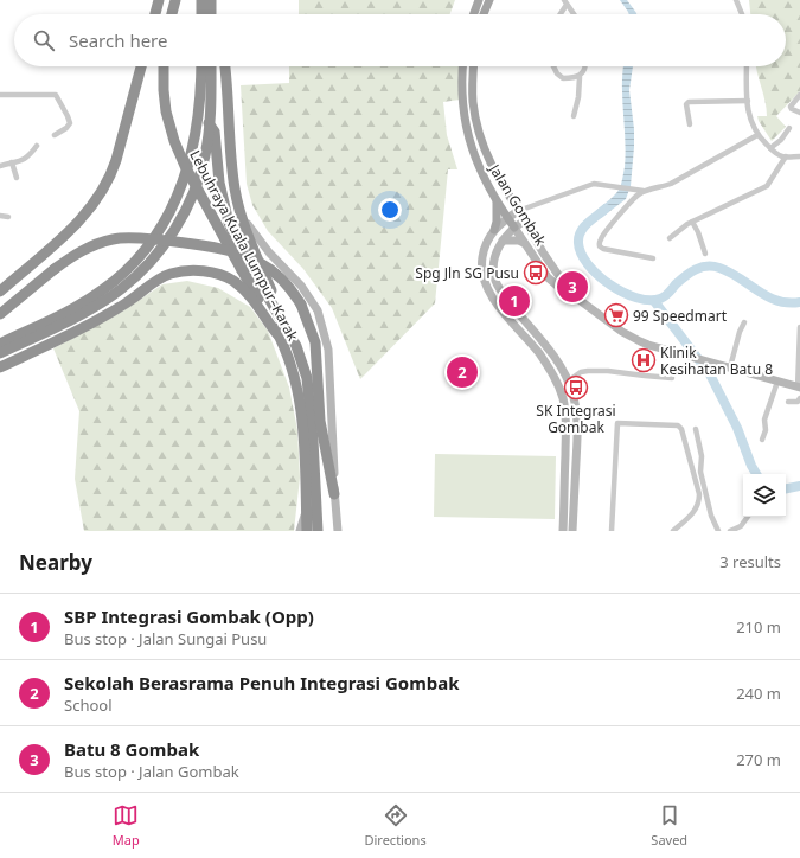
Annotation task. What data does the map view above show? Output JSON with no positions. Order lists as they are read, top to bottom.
{
  "streets": {
    "highway": ["Lebuhraya Kuala Lumpur–Karak"],
    "main road": ["Jalan Gombak"]
  },
  "places": {
    "bus stop": ["Spg Jln SG Pusu", "SK Integrasi Gombak"],
    "supermarket": ["99 Speedmart"],
    "hospital": ["Klinik Kesihatan Batu 8"]
  },
  "page": {
    "search": "Search here",
    "pins": ["3", "1", "2"],
    "heading": ["Nearby", "3 results"],
    "list": [
      {
        "mark": "1",
        "name": "SBP Integrasi Gombak (Opp)",
        "note": "Bus stop · Jalan Sungai Pusu",
        "value": "210 m"
      },
      {
        "mark": "2",
        "name": "Sekolah Berasrama Penuh Integrasi Gombak",
        "note": "School",
        "value": "240 m"
      },
      {
        "mark": "3",
        "name": "Batu 8 Gombak",
        "note": "Bus stop · Jalan Gombak",
        "value": "270 m"
      }
    ],
    "nav": ["Map", "Directions", "Saved"]
  }
}
